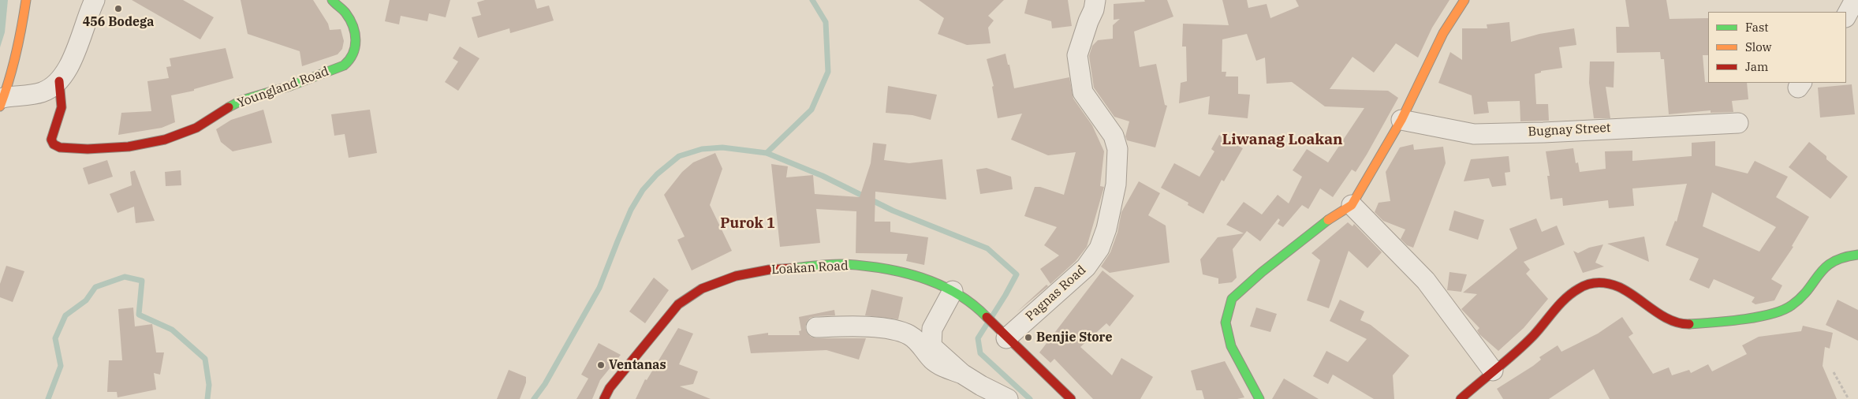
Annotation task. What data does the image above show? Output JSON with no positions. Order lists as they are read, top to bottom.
{
  "streets": {
    "main road": ["Youngland Road", "Loakan Road"],
    "street": ["Bugnay Street", "Pagnas Road"]
  },
  "crossings": [
    ["Loakan Road", "Pagnas Road"]
  ],
  "districts": ["Liwanag Loakan", "Purok 1"],
  "places": ["456 Bodega", "Benjie Store", "Ventanas"],
  "legend": ["Fast", "Slow", "Jam"]
}
